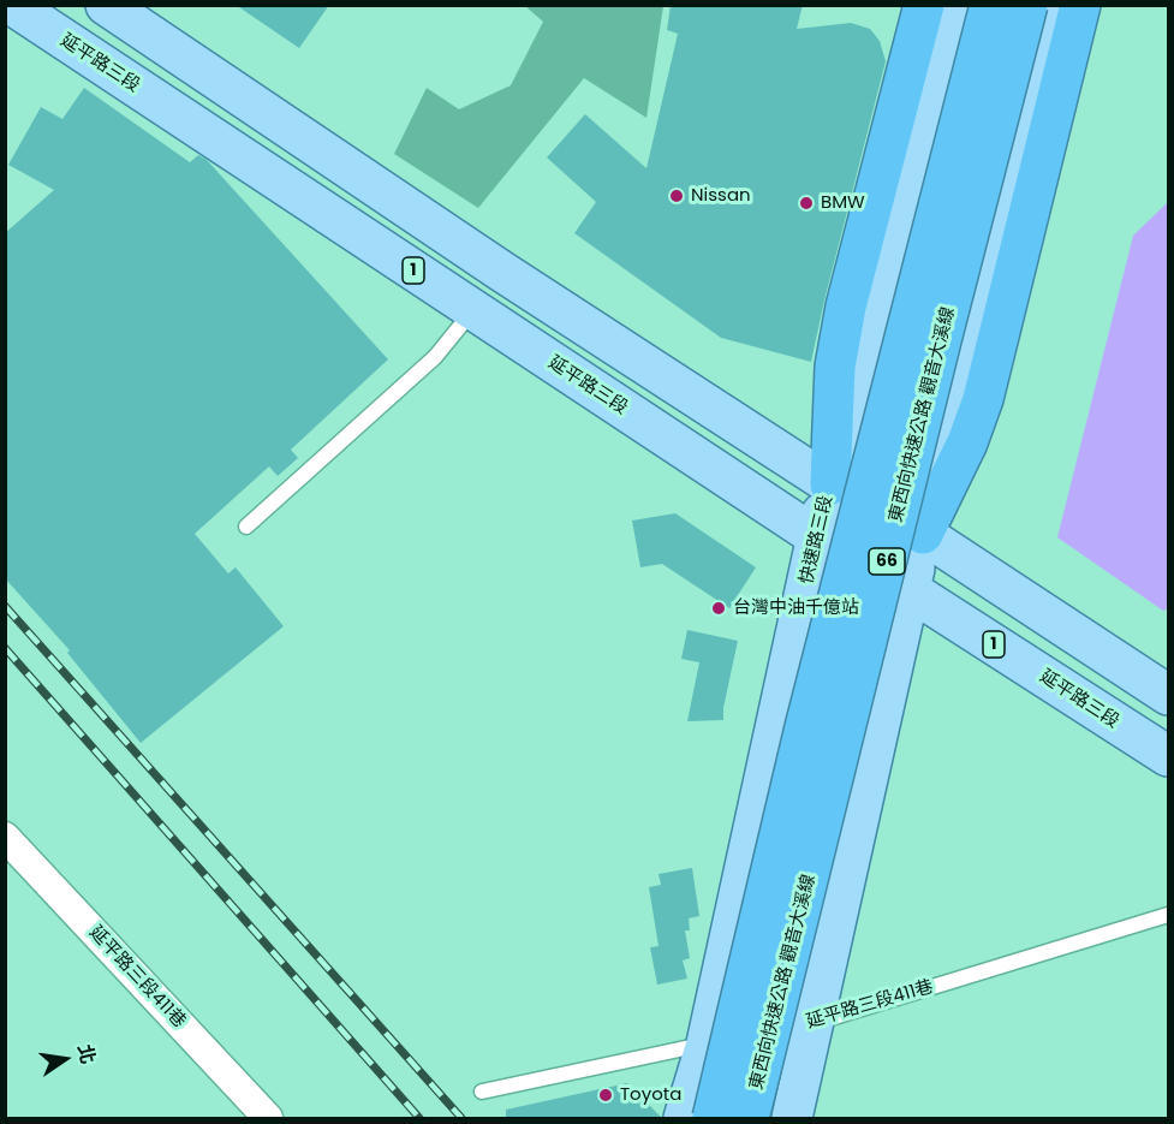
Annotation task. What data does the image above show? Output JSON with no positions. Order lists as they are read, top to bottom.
{
  "streets": {
    "highway": ["東西向快速公路 觀音大溪線", "66"],
    "main road": ["延平路三段", "1", "快速路三段"],
    "street": ["延平路三段411巷"]
  },
  "crossings": [
    ["延平路三段", "快速路三段"],
    ["延平路三段", "66"],
    ["快速路三段", "延平路三段411巷"],
    ["66", "延平路三段411巷"]
  ],
  "places": [
    "Nissan",
    "BMW",
    "台灣中油千億站",
    "Toyota"
  ],
  "north": "right"
}
